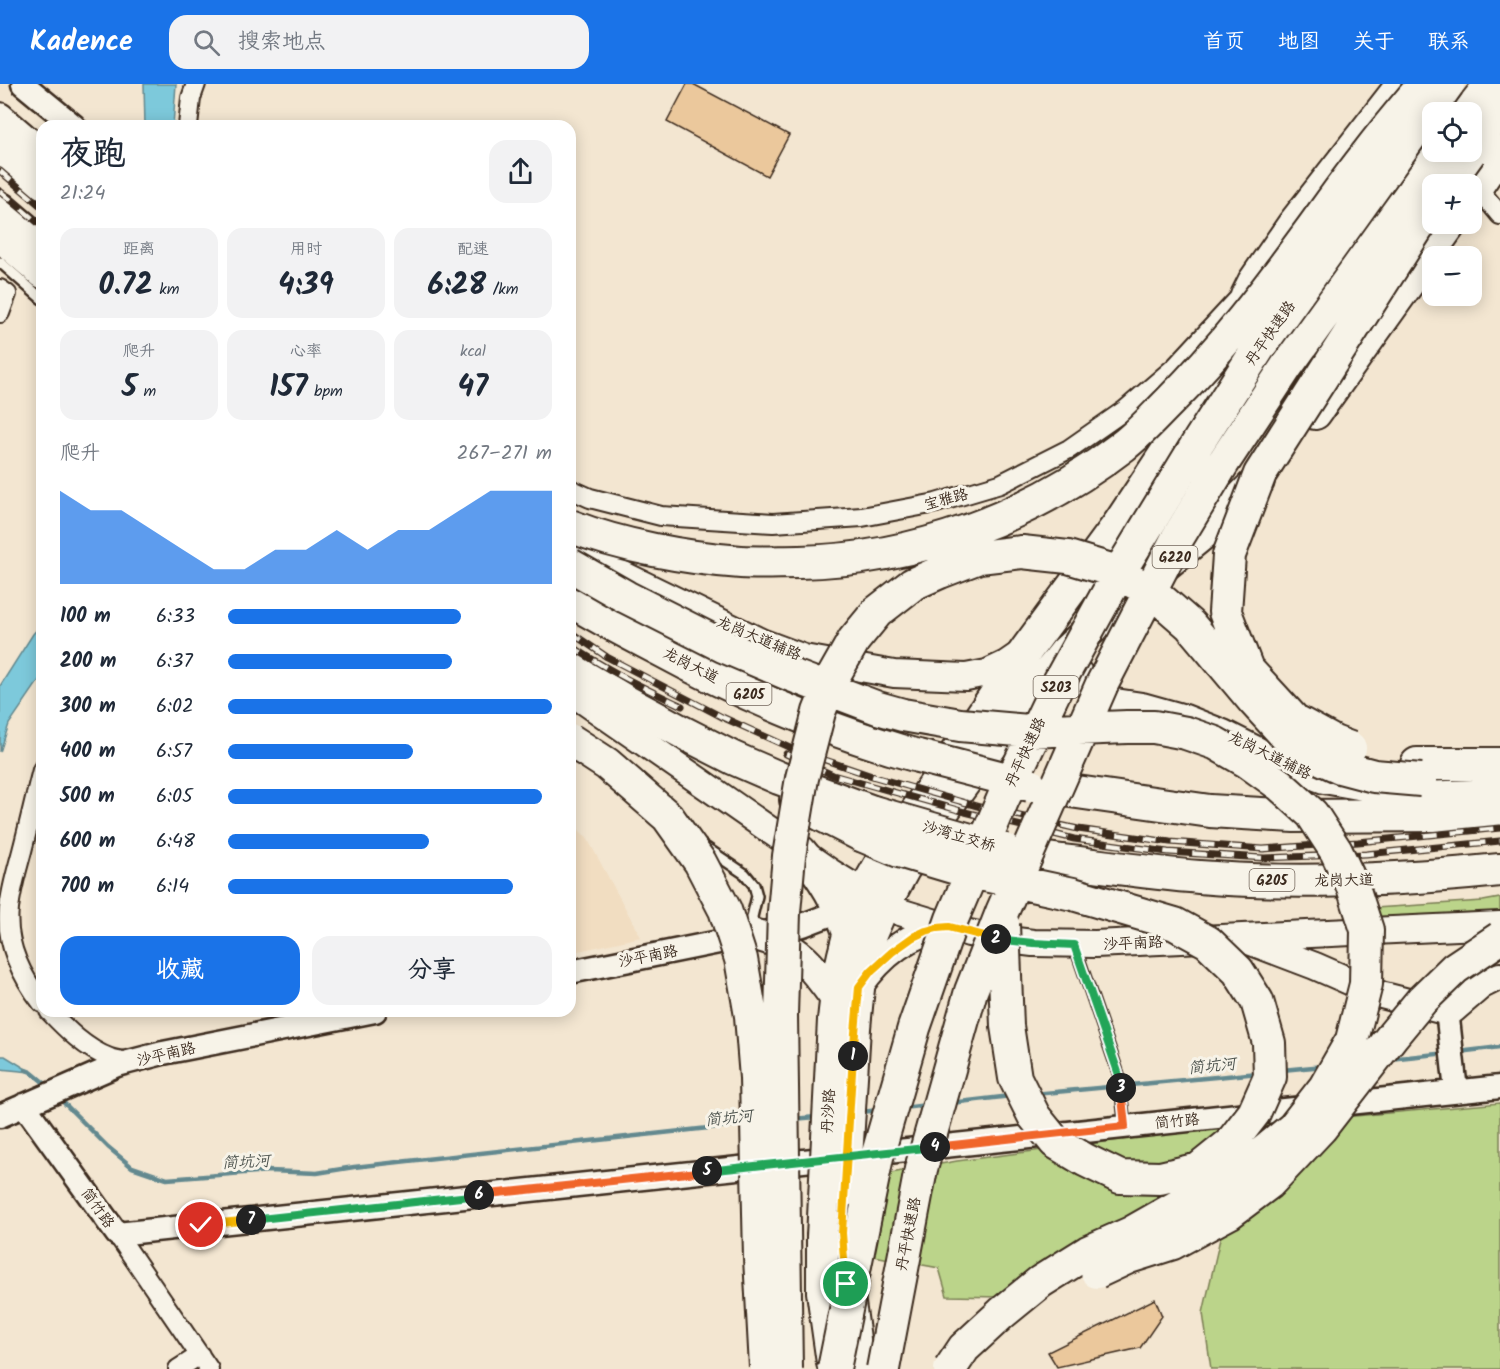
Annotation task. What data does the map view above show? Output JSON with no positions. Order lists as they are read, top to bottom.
{
  "streets": {
    "highway": [
      "丹平快速路",
      "G220",
      "龙岗大道",
      "S203",
      "G205",
      "沙湾立交桥"
    ],
    "main road": ["龙岗大道辅路", "沙平南路", "丹沙路"],
    "street": ["宝雅路", "简竹路"]
  },
  "crossings": [
    ["丹平快速路", "丹沙路"],
    ["G220", "龙岗大道辅路"],
    ["G220", "沙平南路"],
    ["G220", "丹沙路"],
    ["龙岗大道", "沙湾立交桥"],
    ["沙平南路", "丹沙路"],
    ["沙平南路", "简竹路"]
  ],
  "water": ["简坑河"],
  "page": {
    "header": "Kadence",
    "search": "搜索地点",
    "nav": [
      "首页",
      "地图",
      "关于",
      "联系"
    ],
    "map_buttons": ["+", "−"],
    "heading": ["夜跑", "21:24"],
    "stats": [
      ["距离", "0.72 km"],
      ["用时", "4:39"],
      ["配速", "6:28 /km"],
      ["爬升", "5 m"],
      ["心率", "157 bpm"],
      ["kcal", "47"]
    ],
    "chart": ["爬升", "267–271 m"],
    "list": [
      {
        "name": "100 m",
        "note": "6:33"
      },
      {
        "name": "200 m",
        "note": "6:37"
      },
      {
        "name": "300 m",
        "note": "6:02"
      },
      {
        "name": "400 m",
        "note": "6:57"
      },
      {
        "name": "500 m",
        "note": "6:05"
      },
      {
        "name": "600 m",
        "note": "6:48"
      },
      {
        "name": "700 m",
        "note": "6:14"
      }
    ],
    "pins": [
      "2",
      "1",
      "3",
      "4",
      "5",
      "6",
      "7"
    ],
    "buttons": ["收藏", "分享"]
  }
}
